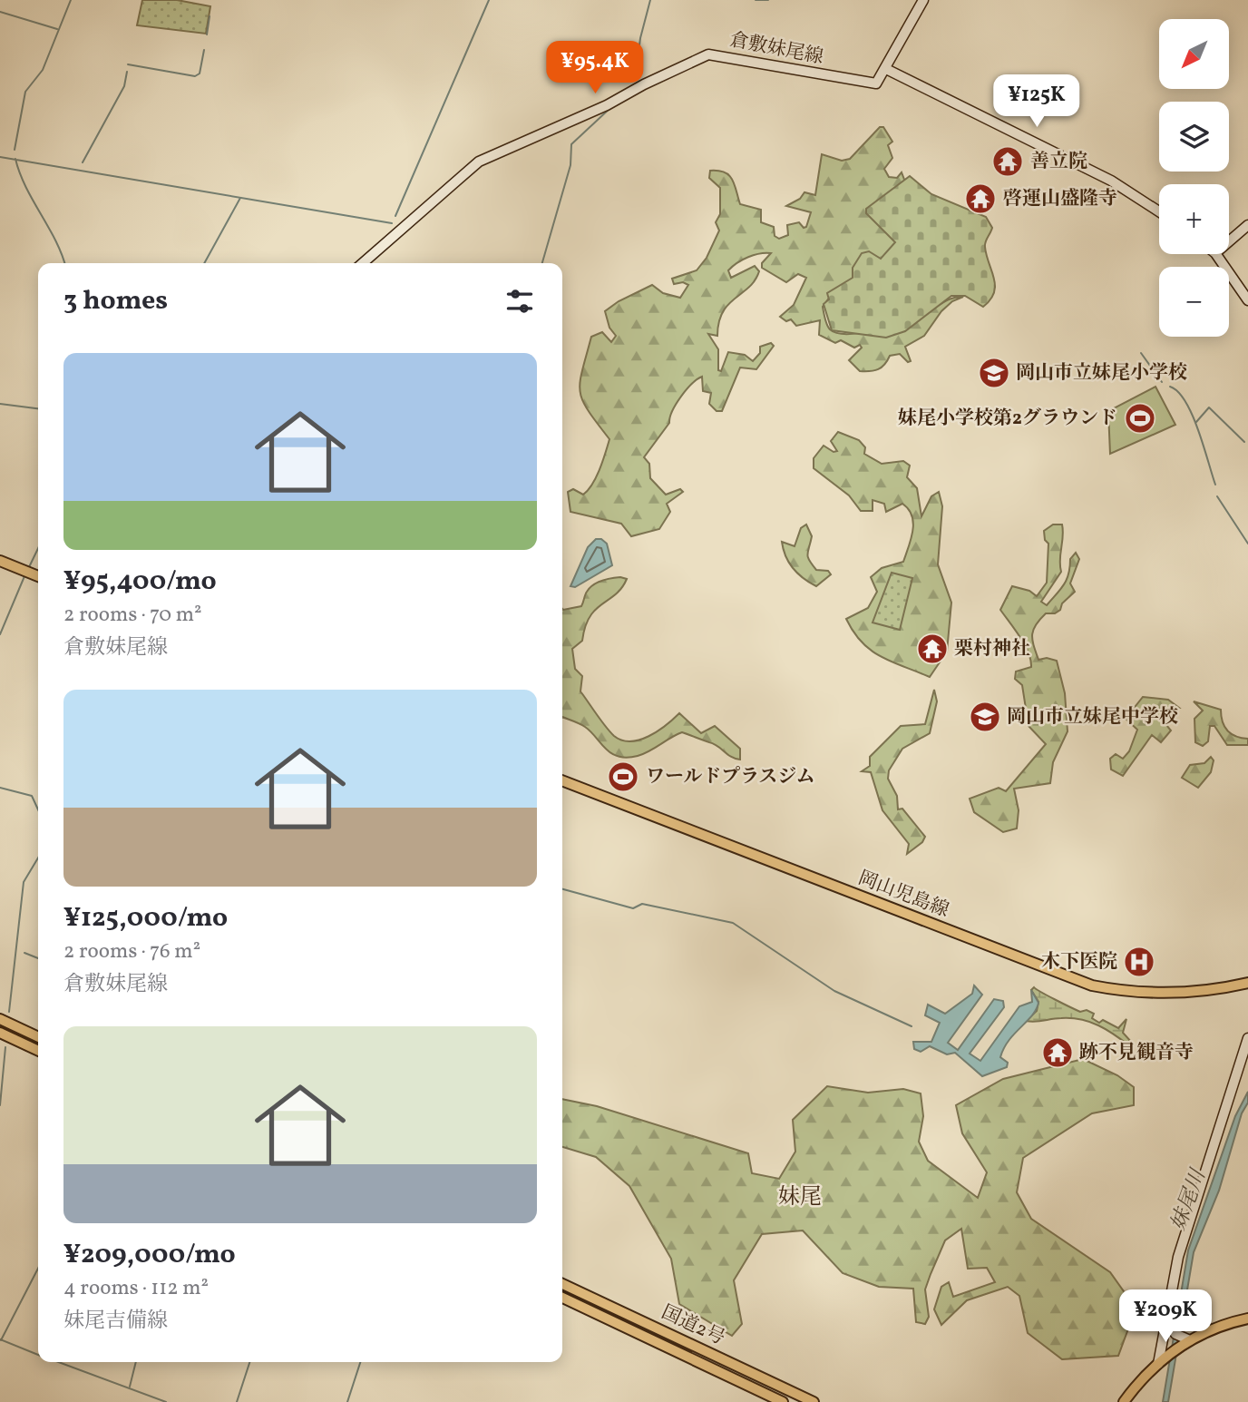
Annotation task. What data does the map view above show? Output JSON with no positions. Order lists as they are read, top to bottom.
{
  "streets": {
    "main road": ["倉敷妹尾線", "岡山児島線", "国道2号"]
  },
  "districts": ["妹尾"],
  "water": ["妹尾川"],
  "places": {
    "temple": [
      "善立院",
      "啓運山盛隆寺",
      "栗村神社",
      "跡不見観音寺"
    ],
    "school or university": ["岡山市立妹尾小学校", "岡山市立妹尾中学校"],
    "sports": ["妹尾小学校第2グラウンド", "ワールドプラスジム"],
    "hospital": ["木下医院"]
  },
  "north": "bottom left",
  "page": {
    "map_buttons": ["+", "−"],
    "price": ["¥95.4K", "¥125K", "¥209K"],
    "heading": "3 homes",
    "list": [
      {
        "name": "¥95,400/mo",
        "note": "2 rooms · 70 m² · 倉敷妹尾線"
      },
      {
        "name": "¥125,000/mo",
        "note": "2 rooms · 76 m² · 倉敷妹尾線"
      },
      {
        "name": "¥209,000/mo",
        "note": "4 rooms · 112 m² · 妹尾吉備線"
      }
    ]
  }
}
